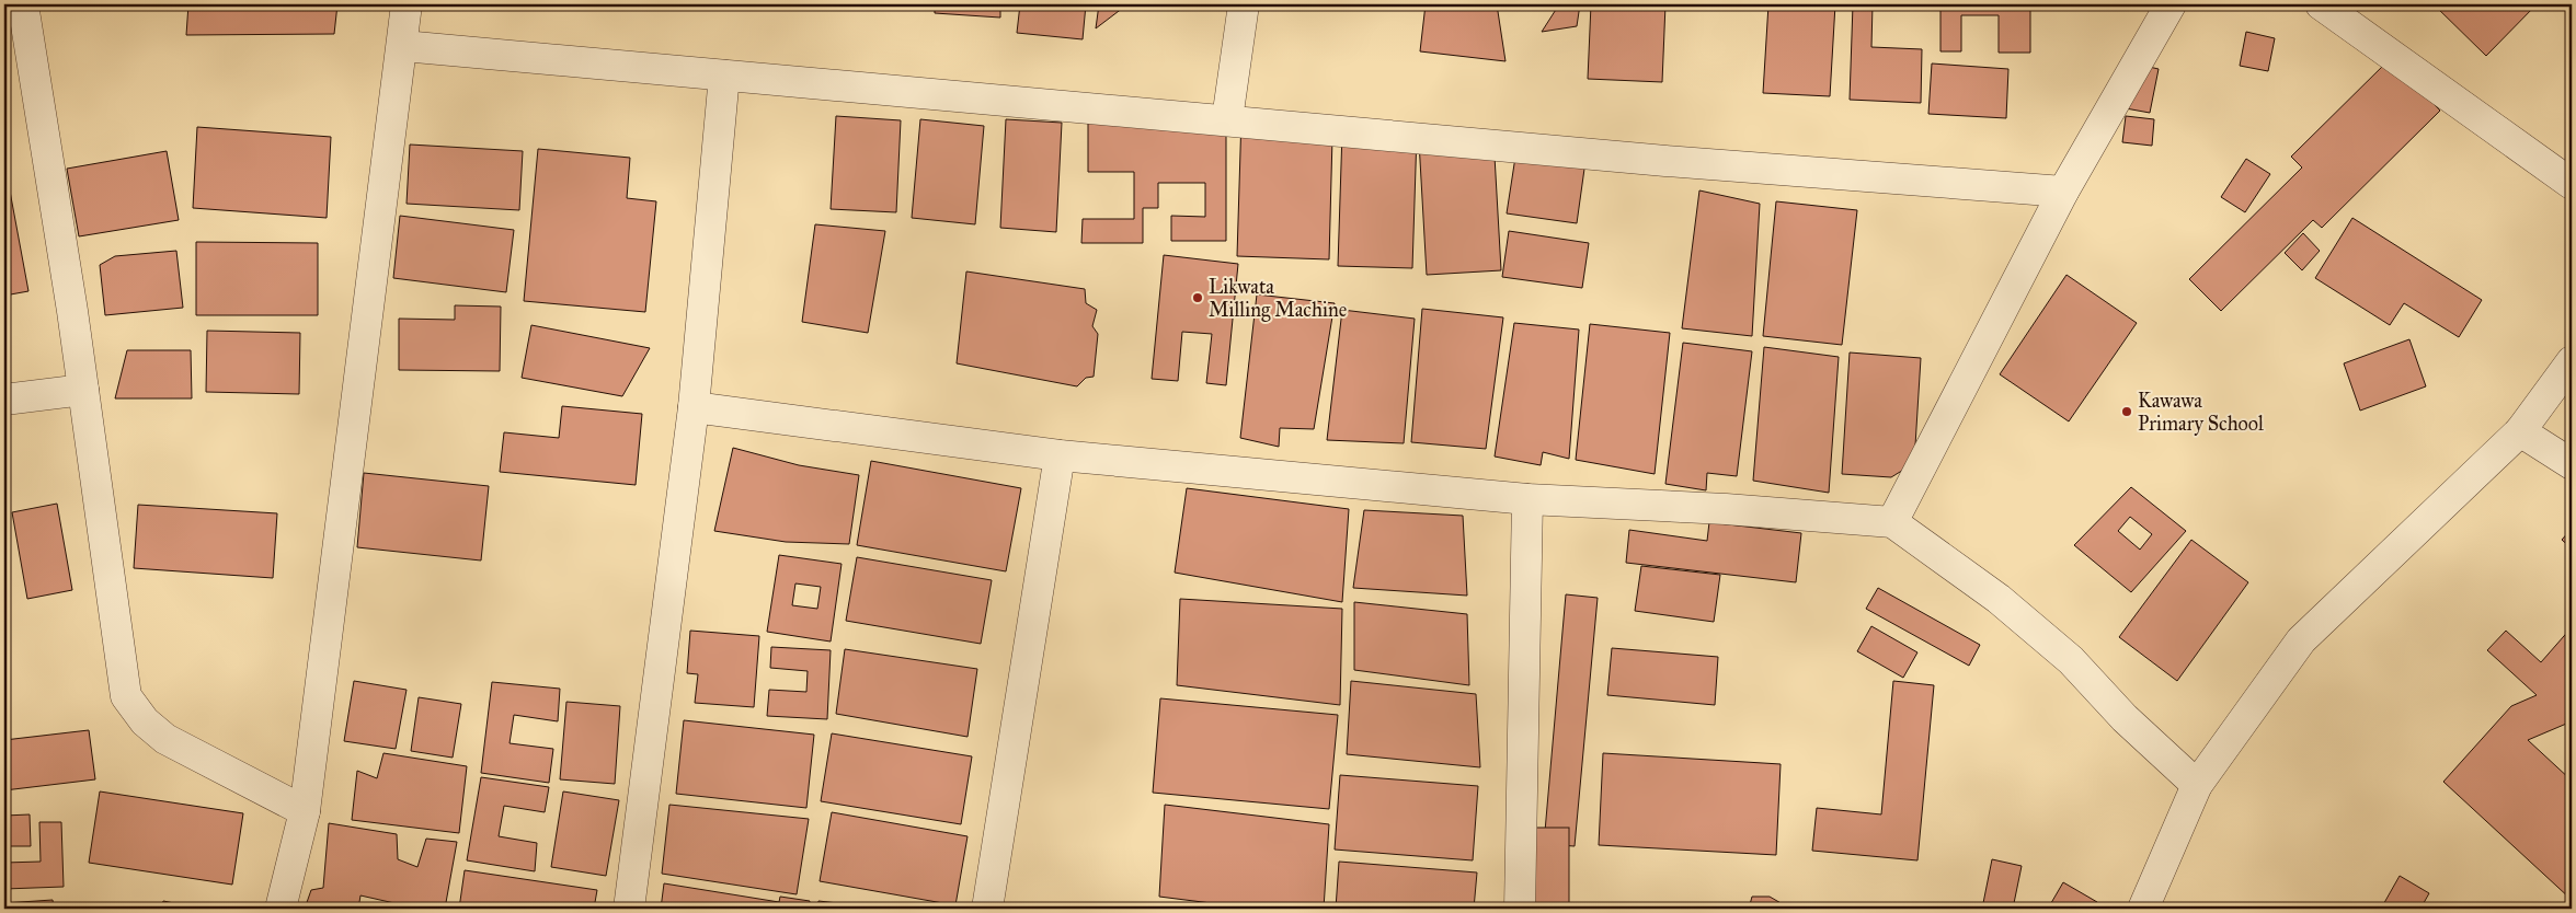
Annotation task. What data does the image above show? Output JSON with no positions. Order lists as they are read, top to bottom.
{
  "places": ["Likwata Milling Machine", "Kawawa Primary School"]
}
